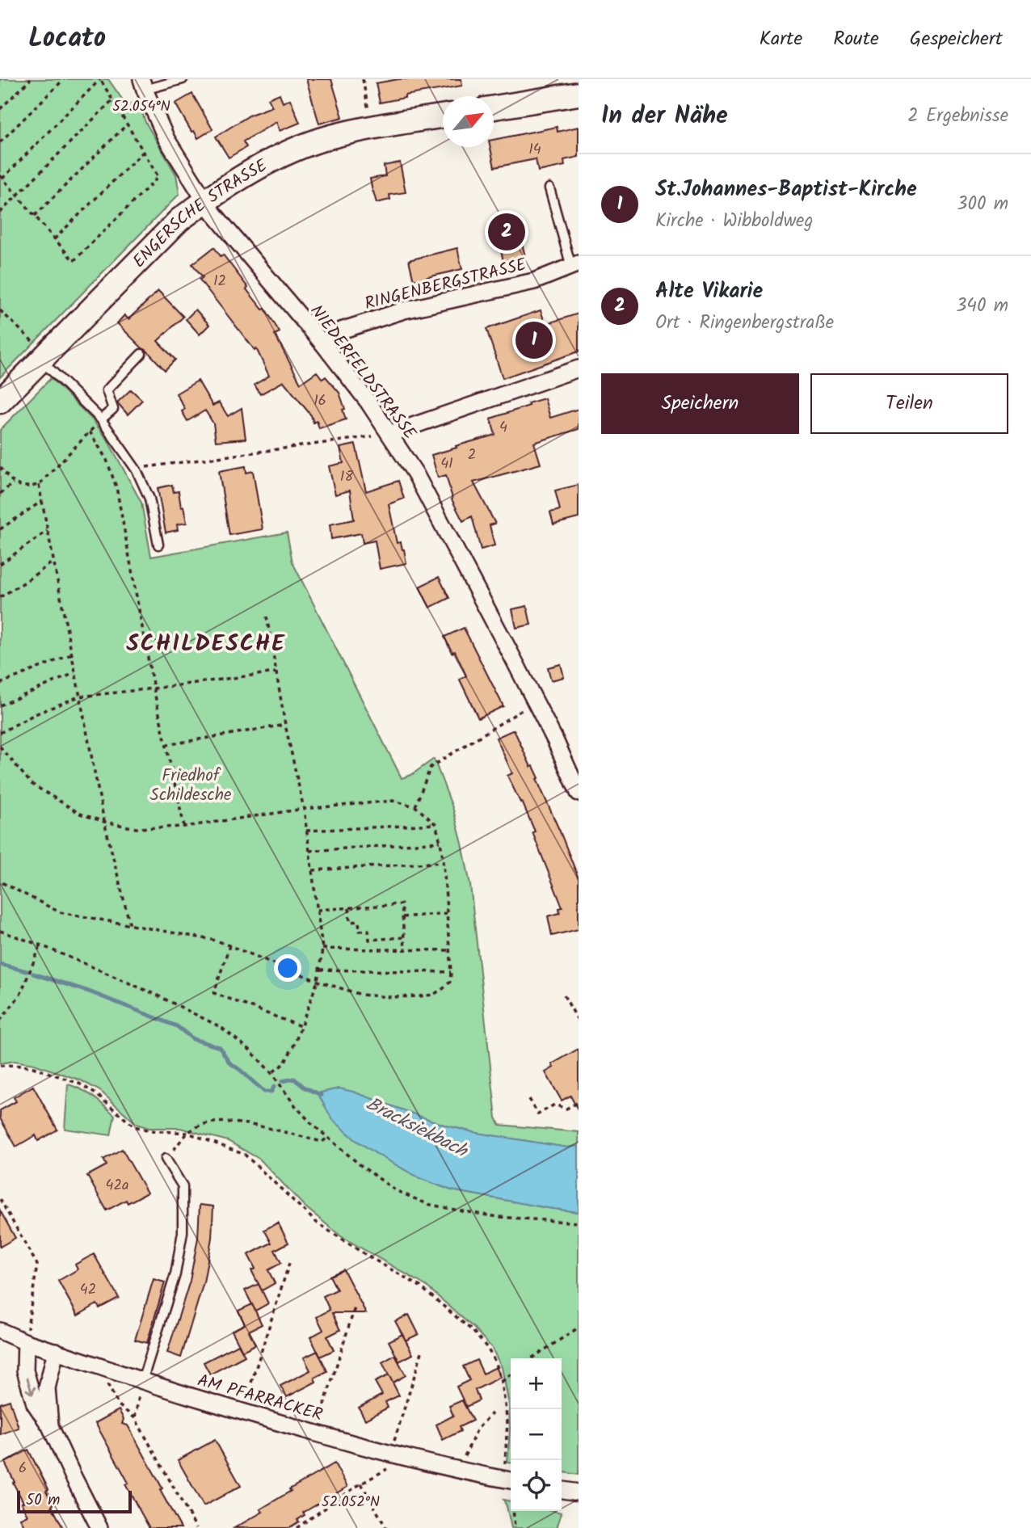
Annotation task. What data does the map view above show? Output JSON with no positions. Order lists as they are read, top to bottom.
{
  "streets": {
    "main road": ["ENGERSCHE STRASSE"],
    "street": ["RINGENBERGSTRASSE", "NIEDERFELDSTRASSE", "AM PFARRACKER"]
  },
  "crossings": [
    ["ENGERSCHE STRASSE", "NIEDERFELDSTRASSE"],
    ["RINGENBERGSTRASSE", "NIEDERFELDSTRASSE"]
  ],
  "districts": ["SCHILDESCHE"],
  "water": ["Bracksiekbach"],
  "parks": ["Friedhof Schildesche"],
  "house_numbers": [
    "14",
    "12",
    "16",
    "4",
    "2",
    "41",
    "18",
    "42a",
    "42",
    "6"
  ],
  "scale_bar": "50 m",
  "north": "top right",
  "page": {
    "header": "Locato",
    "nav": ["Karte", "Route", "Gespeichert"],
    "heading": ["In der Nähe", "2 Ergebnisse"],
    "list": [
      {
        "mark": "1",
        "name": "St.Johannes-Baptist-Kirche",
        "note": "Kirche · Wibboldweg",
        "value": "300 m"
      },
      {
        "mark": "2",
        "name": "Alte Vikarie",
        "note": "Ort · Ringenbergstraße",
        "value": "340 m"
      }
    ],
    "pins": ["2", "1"],
    "buttons": ["Speichern", "Teilen"],
    "map_buttons": ["+", "−"],
    "scale": "50 m"
  },
  "coordinates": ["52.054°N", "52.052°N"]
}
